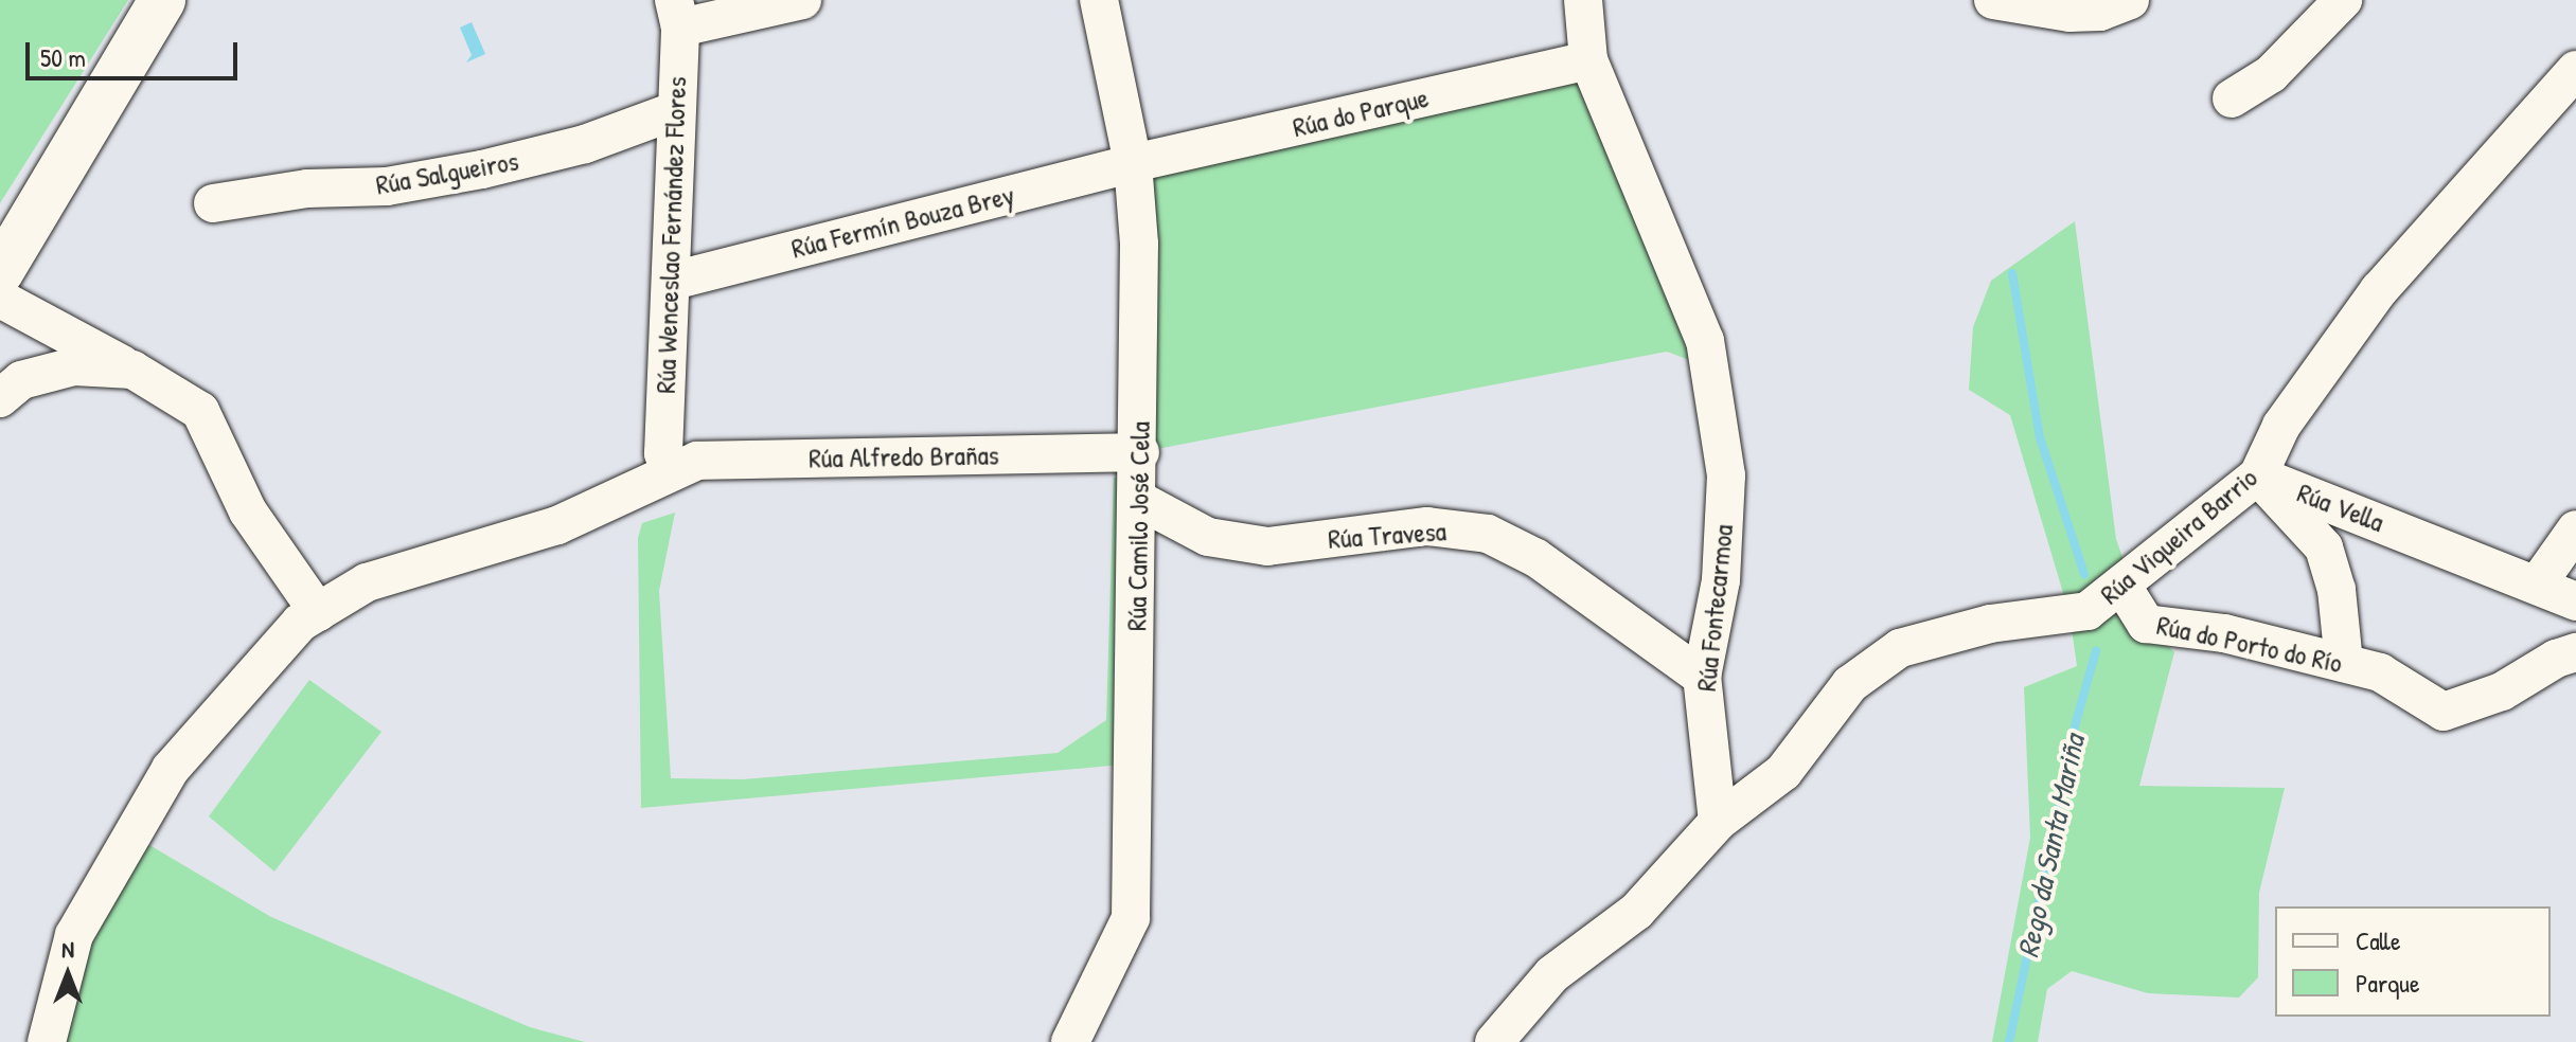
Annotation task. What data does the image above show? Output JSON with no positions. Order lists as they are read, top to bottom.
{
  "streets": {
    "street": [
      "Rúa do Parque",
      "Rúa Salgueiros",
      "Rúa Fermín Bouza Brey",
      "Rúa Wenceslao Fernández Flores",
      "Rúa Alfredo Brañas",
      "Rúa Vella",
      "Rúa Camilo José Cela",
      "Rúa Travesa",
      "Rúa Viqueira Barrio",
      "Rúa Fontecarmoa",
      "Rúa do Porto do Río"
    ]
  },
  "crossings": [
    ["Rúa do Parque", "Rúa Fermín Bouza Brey"],
    ["Rúa do Parque", "Rúa Camilo José Cela"],
    ["Rúa do Parque", "Rúa Fontecarmoa"],
    ["Rúa Salgueiros", "Rúa Wenceslao Fernández Flores"],
    ["Rúa Fermín Bouza Brey", "Rúa Wenceslao Fernández Flores"],
    ["Rúa Fermín Bouza Brey", "Rúa Camilo José Cela"],
    ["Rúa Wenceslao Fernández Flores", "Rúa Alfredo Brañas"],
    ["Rúa Alfredo Brañas", "Rúa Camilo José Cela"],
    ["Rúa Vella", "Rúa Viqueira Barrio"],
    ["Rúa Vella", "Rúa do Porto do Río"],
    ["Rúa Camilo José Cela", "Rúa Travesa"],
    ["Rúa Travesa", "Rúa Fontecarmoa"],
    ["Rúa Viqueira Barrio", "Rúa Fontecarmoa"],
    ["Rúa Viqueira Barrio", "Rúa do Porto do Río"]
  ],
  "water": ["Rego da Santa Mariña"],
  "legend": ["Calle", "Parque"],
  "scale_bar": "50 m",
  "north": "top"
}
